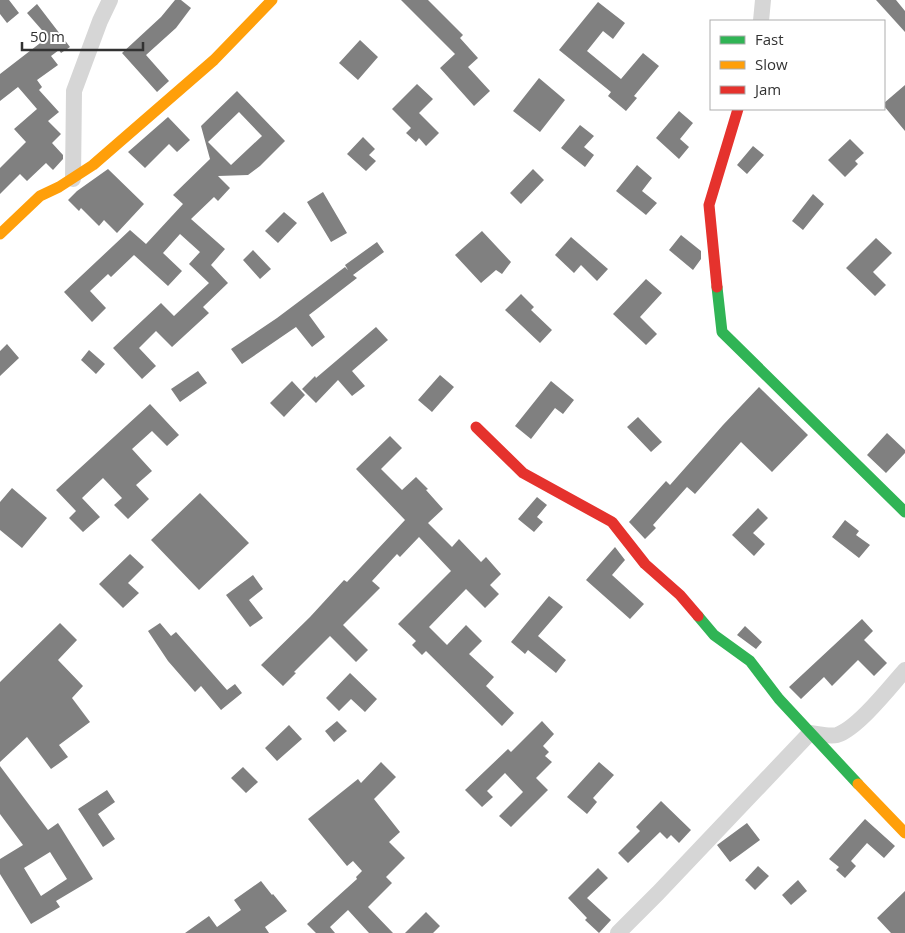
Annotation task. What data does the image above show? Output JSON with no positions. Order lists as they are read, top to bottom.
{
  "legend": ["Fast", "Slow", "Jam"],
  "scale_bar": "50 m"
}
